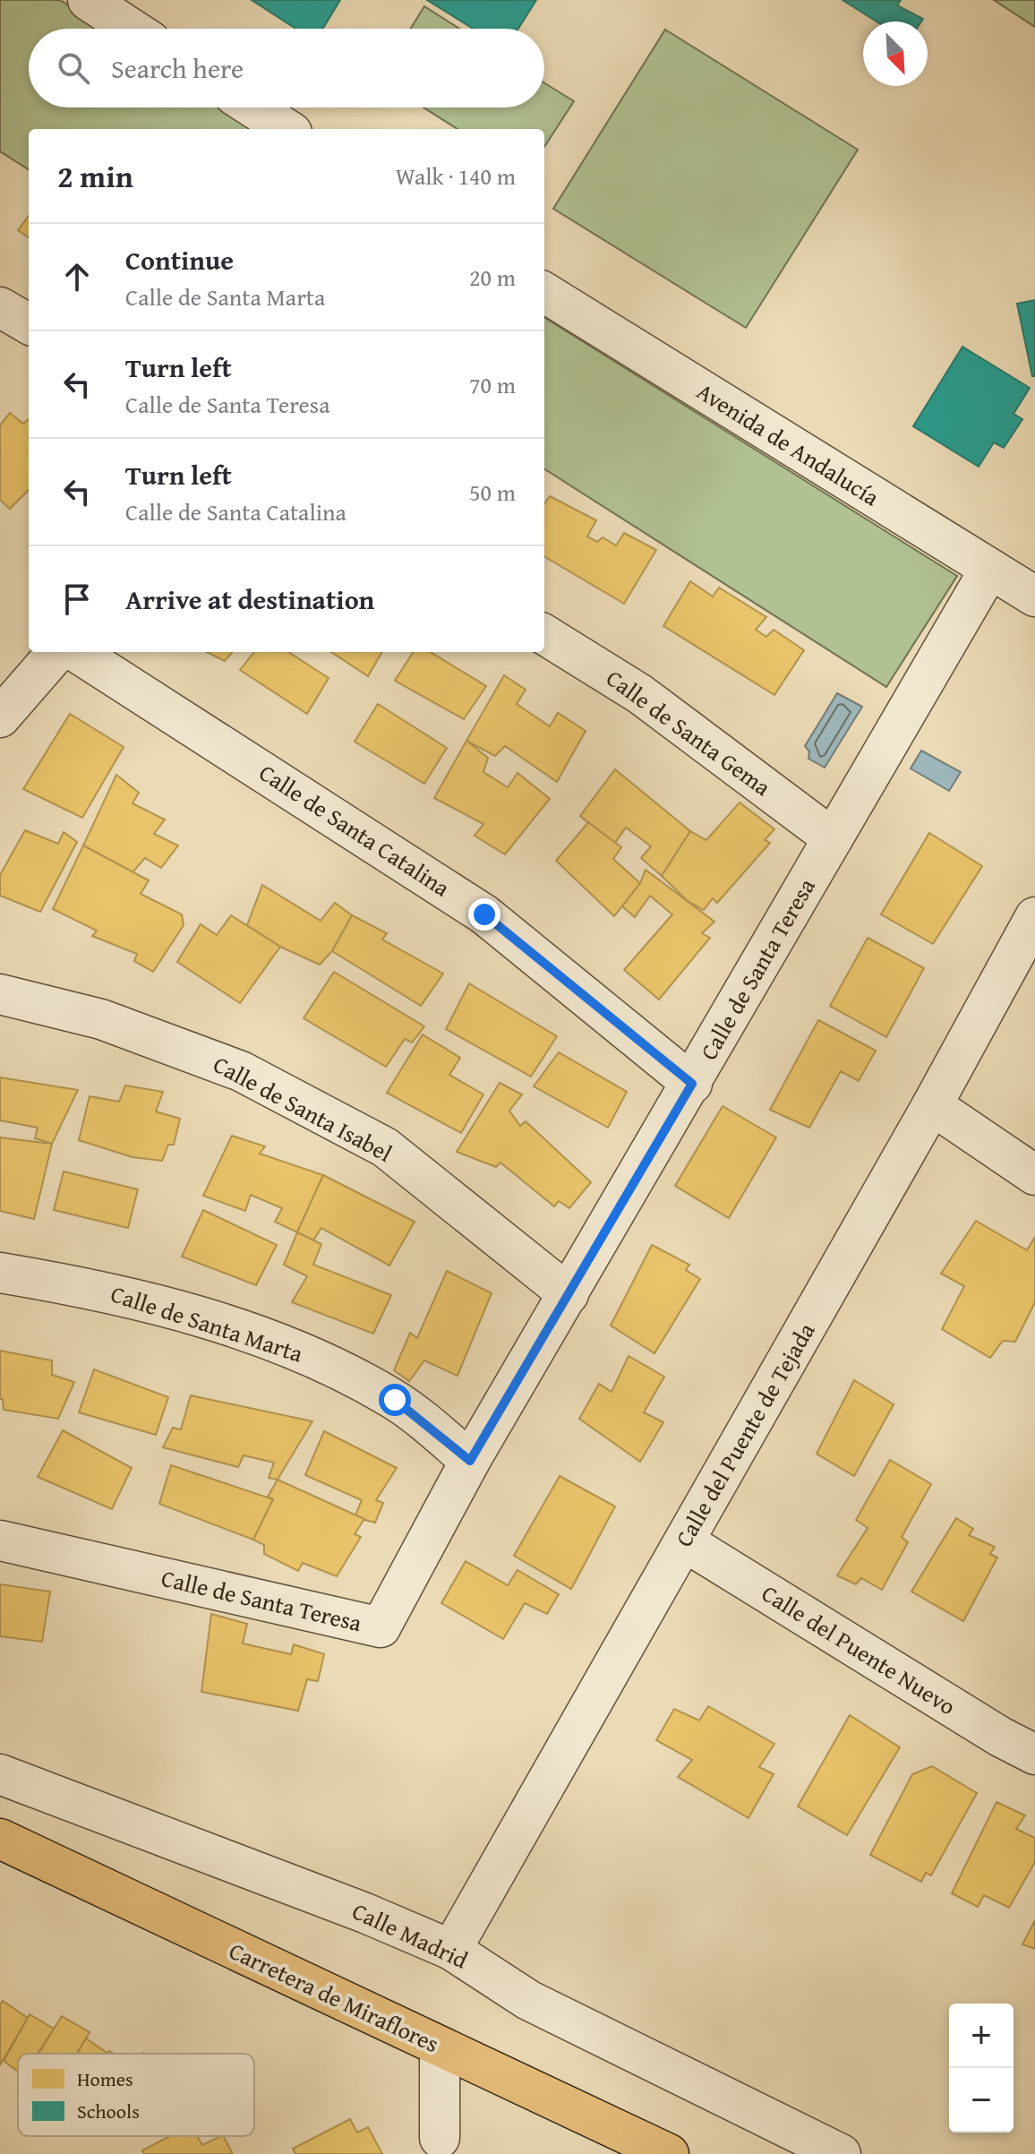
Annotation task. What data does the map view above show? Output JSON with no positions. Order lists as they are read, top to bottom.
{
  "streets": {
    "main road": ["Carretera de Miraflores"],
    "street": [
      "Avenida de Andalucía",
      "Calle de Santa Gema",
      "Calle de Santa Catalina",
      "Calle de Santa Teresa",
      "Calle de Santa Isabel",
      "Calle de Santa Marta",
      "Calle del Puente de Tejada",
      "Calle del Puente Nuevo",
      "Calle Madrid"
    ]
  },
  "crossings": [
    ["Avenida de Andalucía", "Calle de Santa Teresa"],
    ["Calle de Santa Gema", "Calle de Santa Teresa"],
    ["Calle de Santa Catalina", "Calle de Santa Teresa"],
    ["Calle de Santa Teresa", "Calle de Santa Isabel"],
    ["Calle de Santa Teresa", "Calle de Santa Marta"],
    ["Calle del Puente de Tejada", "Calle del Puente Nuevo"],
    ["Calle del Puente de Tejada", "Calle Madrid"]
  ],
  "legend": ["Homes", "Schools"],
  "north": "bottom right",
  "page": {
    "search": "Search here",
    "heading": ["2 min", "Walk · 140 m"],
    "list": [
      ["Continue", "Calle de Santa Marta", "20 m"],
      ["Turn left", "Calle de Santa Teresa", "70 m"],
      ["Turn left", "Calle de Santa Catalina", "50 m"],
      "Arrive at destination"
    ],
    "map_buttons": ["+", "−"]
  }
}
